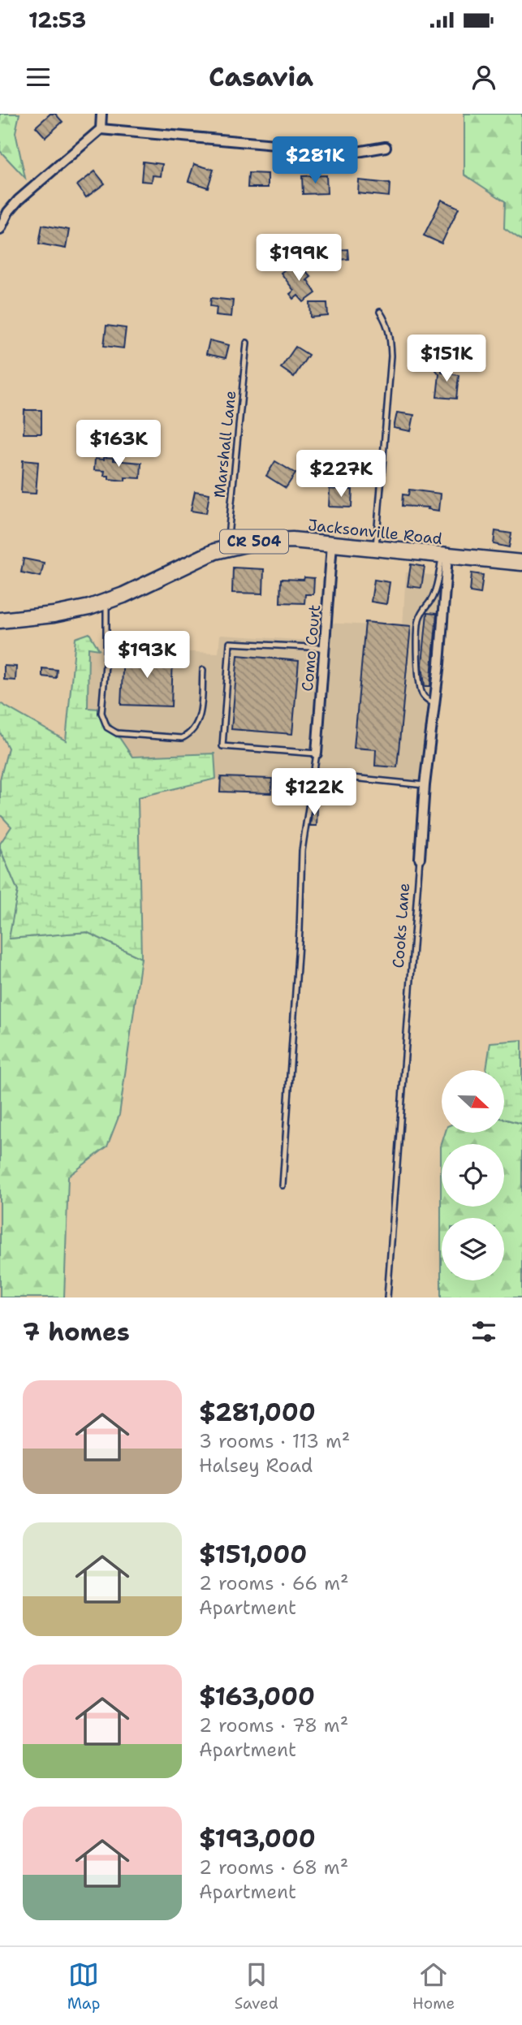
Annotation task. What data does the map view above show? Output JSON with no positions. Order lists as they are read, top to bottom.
{
  "streets": {
    "main road": ["Jacksonville Road", "CR 504"],
    "street": ["Como Court", "Cooks Lane"],
    "lane": ["Marshall Lane"]
  },
  "crossings": [
    ["Marshall Lane", "Jacksonville Road"],
    ["Jacksonville Road", "Como Court"],
    ["Jacksonville Road", "Cooks Lane"]
  ],
  "north": "right",
  "page": {
    "status": "12:53",
    "header": "Casavia",
    "price": [
      "$281K",
      "$199K",
      "$151K",
      "$163K",
      "$227K",
      "$193K",
      "$122K"
    ],
    "heading": "7 homes",
    "list": [
      {
        "name": "$281,000",
        "note": "3 rooms · 113 m² · Halsey Road"
      },
      {
        "name": "$151,000",
        "note": "2 rooms · 66 m² · Apartment"
      },
      {
        "name": "$163,000",
        "note": "2 rooms · 78 m² · Apartment"
      },
      {
        "name": "$193,000",
        "note": "2 rooms · 68 m² · Apartment"
      }
    ],
    "tabs": ["Map", "Saved", "Home"]
  }
}
